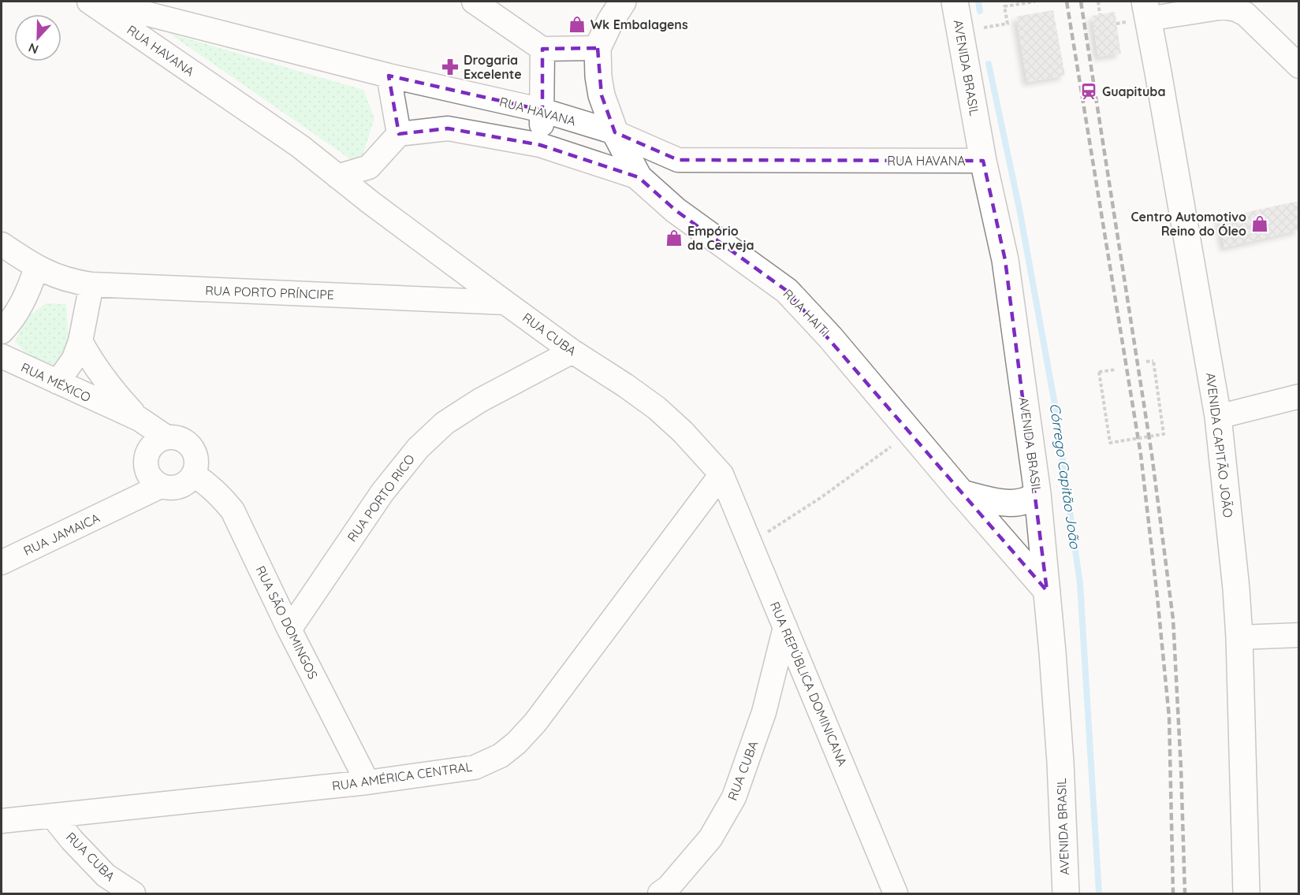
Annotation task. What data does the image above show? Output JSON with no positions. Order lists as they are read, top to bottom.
{
  "streets": {
    "main road": ["AVENIDA BRASIL", "RUA HAITI", "AVENIDA CAPITÃO JOÃO"],
    "street": [
      "RUA HAVANA",
      "RUA PORTO PRÍNCIPE",
      "RUA CUBA",
      "RUA MÉXICO",
      "RUA PORTO RICO",
      "RUA JAMAICA",
      "RUA SÃO DOMINGOS",
      "RUA REPÚBLICA DOMINICANA",
      "RUA AMÉRICA CENTRAL"
    ]
  },
  "crossings": [
    ["RUA HAVANA", "AVENIDA BRASIL"],
    ["RUA HAVANA", "RUA HAITI"],
    ["AVENIDA BRASIL", "RUA HAITI"],
    ["RUA PORTO PRÍNCIPE", "RUA CUBA"],
    ["RUA CUBA", "RUA PORTO RICO"],
    ["RUA CUBA", "RUA REPÚBLICA DOMINICANA"],
    ["RUA CUBA", "RUA AMÉRICA CENTRAL"],
    ["RUA MÉXICO", "RUA JAMAICA"],
    ["RUA MÉXICO", "RUA SÃO DOMINGOS"],
    ["RUA PORTO RICO", "RUA SÃO DOMINGOS"],
    ["RUA JAMAICA", "RUA SÃO DOMINGOS"],
    ["RUA SÃO DOMINGOS", "RUA AMÉRICA CENTRAL"],
    ["RUA REPÚBLICA DOMINICANA", "RUA AMÉRICA CENTRAL"]
  ],
  "water": ["Córrego Capitão João"],
  "places": {
    "shop": ["Wk Embalagens", "Centro Automotivo Reino do Óleo", "Empório da Cerveja"],
    "pharmacy": ["Drogaria Excelente"],
    "station": ["Guapituba"]
  },
  "north": "bottom"
}
